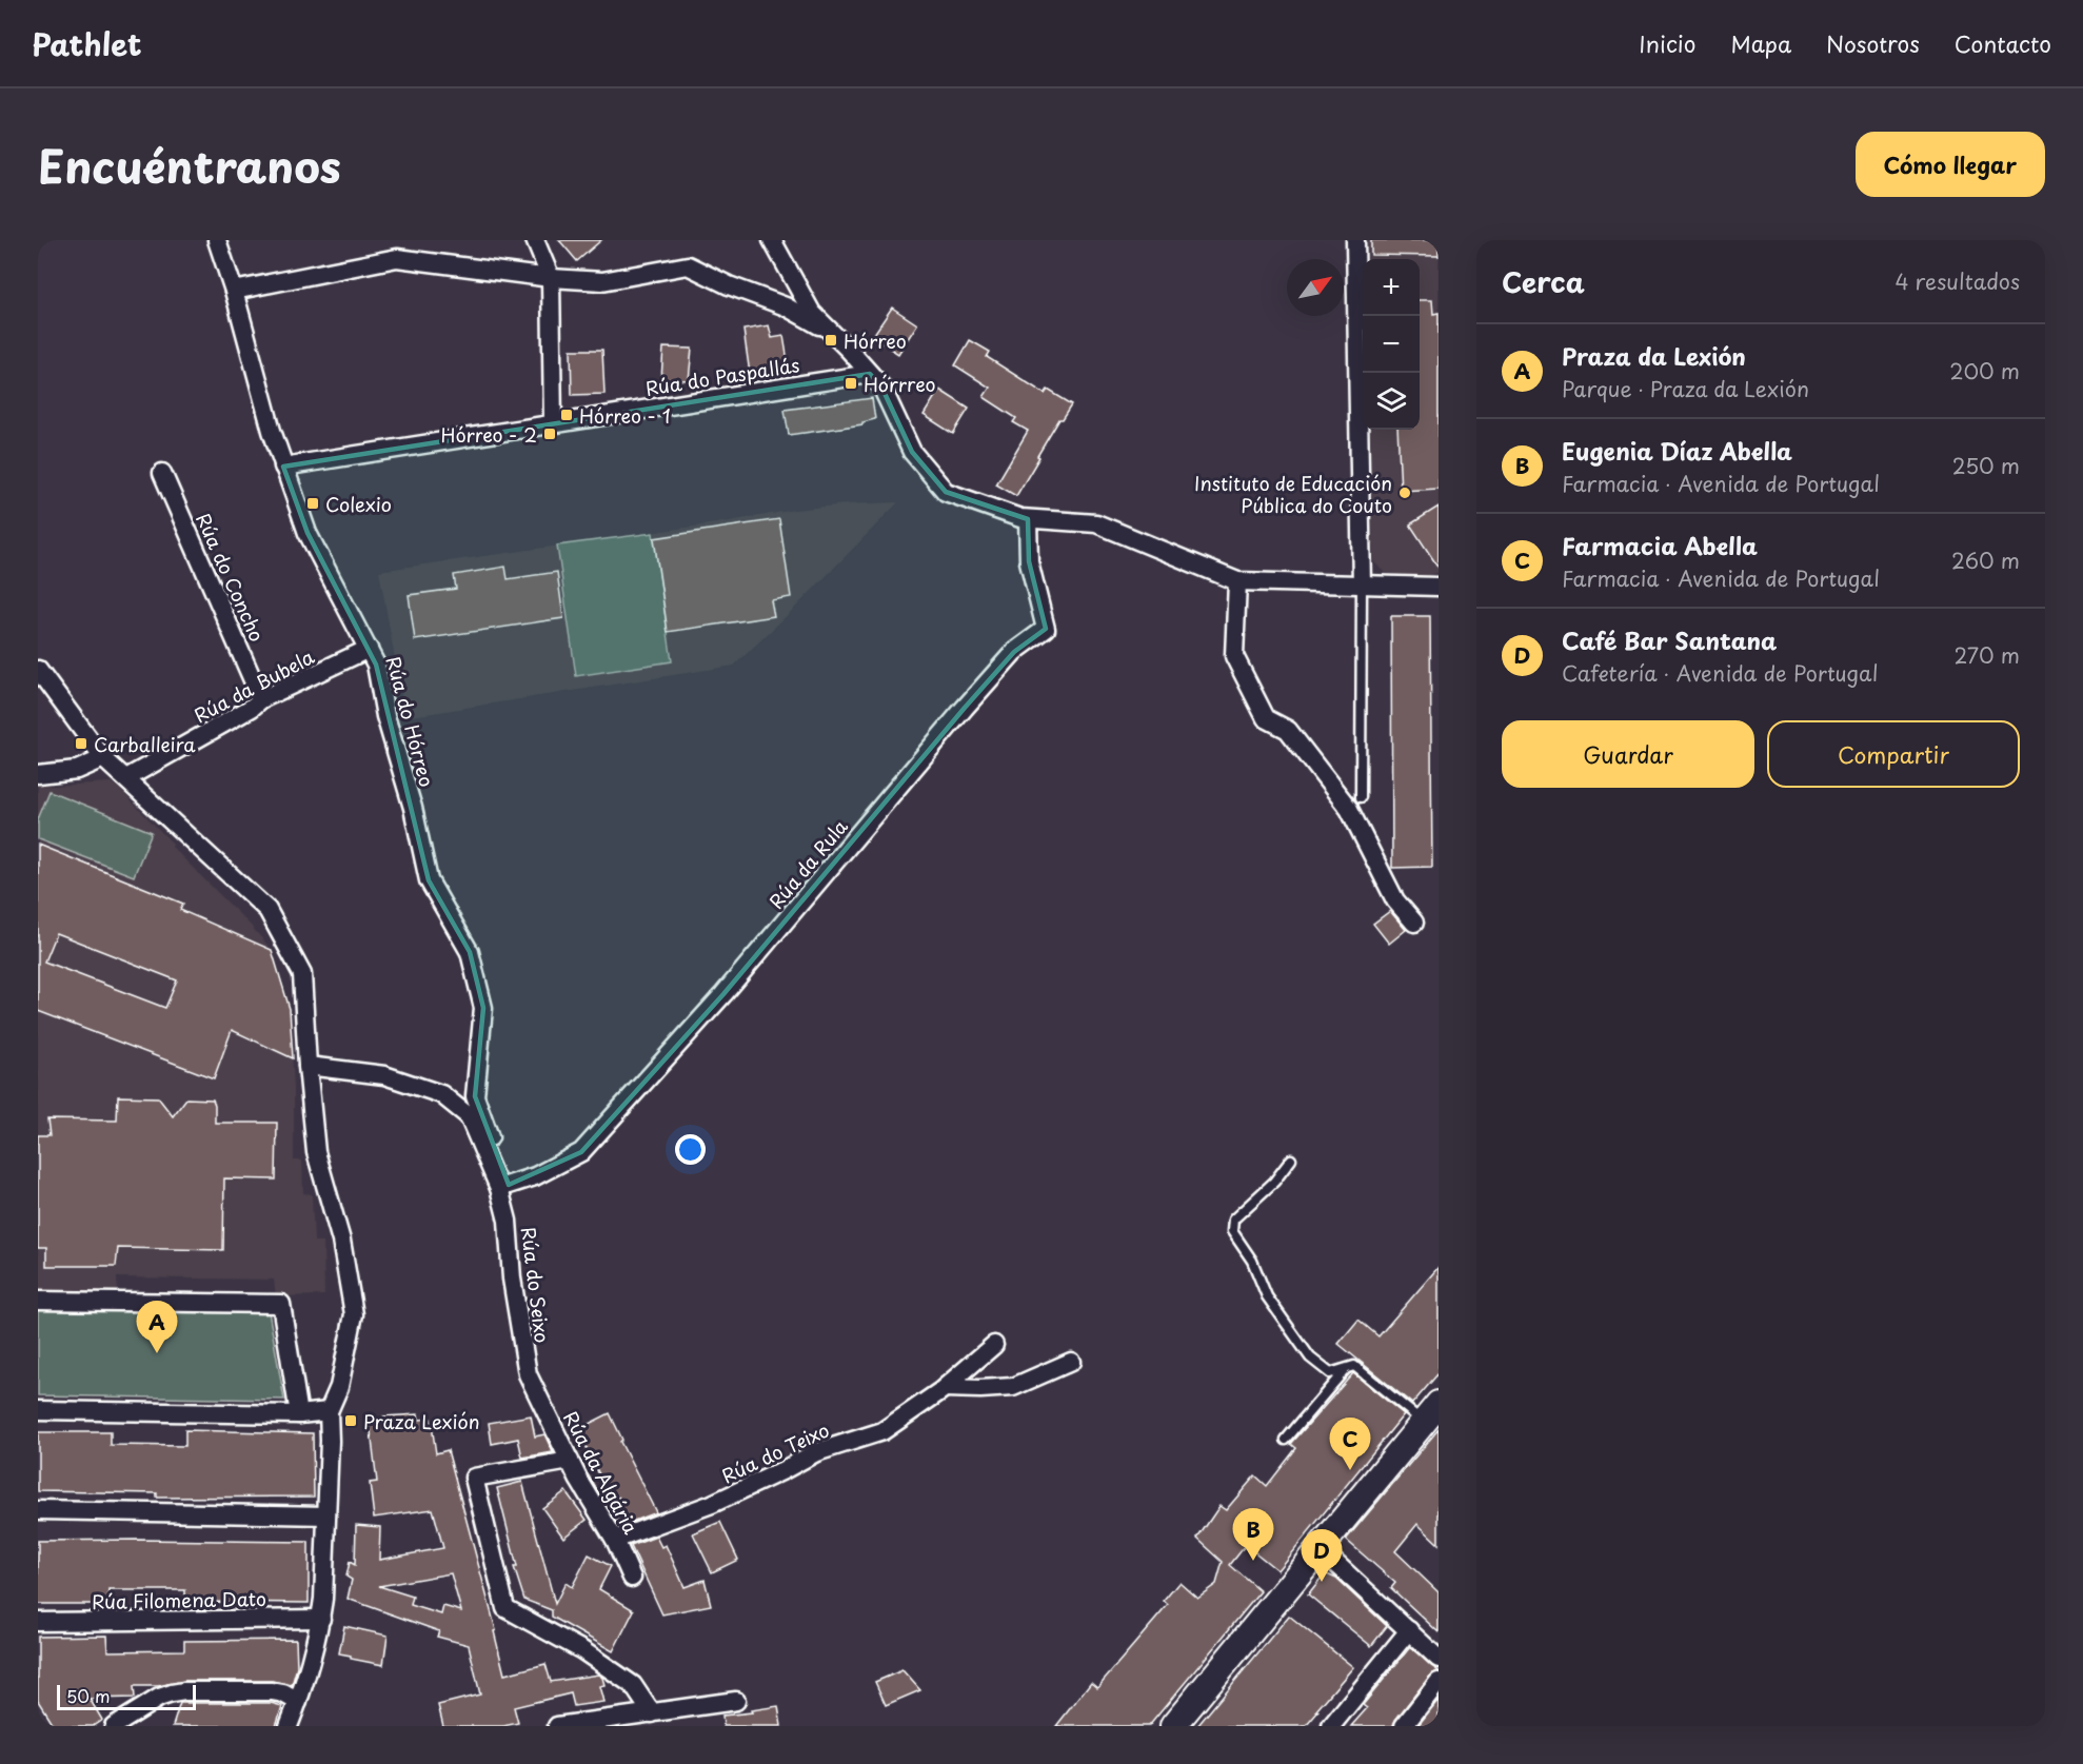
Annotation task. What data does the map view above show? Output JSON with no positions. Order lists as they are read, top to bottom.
{
  "streets": {
    "street": [
      "Rúa do Paspallás",
      "Rúa do Concho",
      "Rúa da Bubela",
      "Rúa do Hórreo",
      "Rúa da Rula",
      "Rúa do Seixo",
      "Rúa do Teixo",
      "Rúa da Algária",
      "Rúa Filomena Dato"
    ]
  },
  "crossings": [
    ["Rúa do Paspallás", "Rúa do Hórreo"],
    ["Rúa do Concho", "Rúa da Bubela"],
    ["Rúa da Bubela", "Rúa do Hórreo"],
    ["Rúa do Hórreo", "Rúa do Seixo"],
    ["Rúa da Rula", "Rúa do Seixo"],
    ["Rúa do Seixo", "Rúa da Algária"],
    ["Rúa do Teixo", "Rúa da Algária"]
  ],
  "places": {
    "transit": [
      "Hórreo",
      "Hórrreo",
      "Hórreo - 1",
      "Hórreo - 2",
      "Colexio",
      "Carballeira",
      "Praza Lexión"
    ],
    "other": ["Instituto de Educación Pública do Couto"]
  },
  "scale_bar": "50 m",
  "north": "top right",
  "page": {
    "header": "Pathlet",
    "nav": [
      "Inicio",
      "Mapa",
      "Nosotros",
      "Contacto"
    ],
    "title": "Encuéntranos",
    "buttons": [
      "Cómo llegar",
      ["Guardar", "Compartir"]
    ],
    "heading": ["Cerca", "4 resultados"],
    "map_buttons": ["+", "−"],
    "list": [
      {
        "mark": "A",
        "name": "Praza da Lexión",
        "note": "Parque · Praza da Lexión",
        "value": "200 m"
      },
      {
        "mark": "B",
        "name": "Eugenia Díaz Abella",
        "note": "Farmacia · Avenida de Portugal",
        "value": "250 m"
      },
      {
        "mark": "C",
        "name": "Farmacia Abella",
        "note": "Farmacia · Avenida de Portugal",
        "value": "260 m"
      },
      {
        "mark": "D",
        "name": "Café Bar Santana",
        "note": "Cafetería · Avenida de Portugal",
        "value": "270 m"
      }
    ],
    "pins": [
      "A",
      "C",
      "B",
      "D"
    ],
    "scale": "50 m"
  }
}
